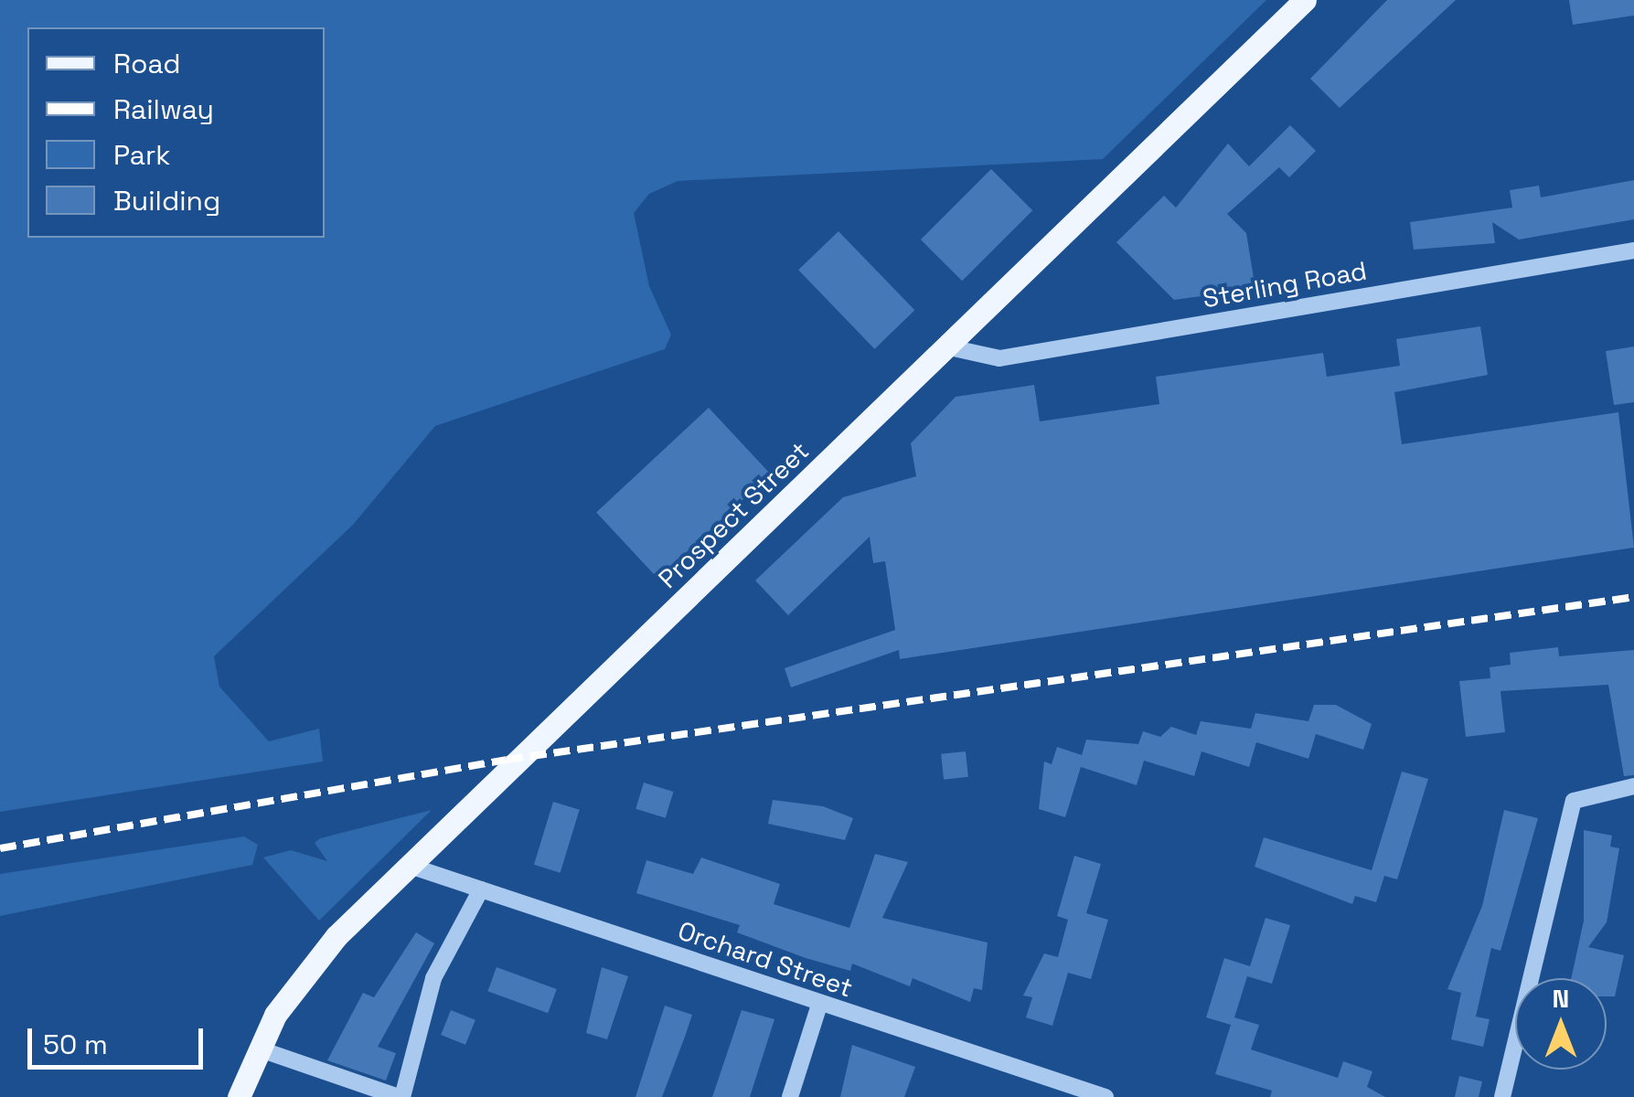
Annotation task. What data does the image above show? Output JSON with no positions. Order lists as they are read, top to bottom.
{
  "streets": {
    "main road": ["Prospect Street"],
    "street": ["Sterling Road", "Orchard Street"]
  },
  "crossings": [
    ["Sterling Road", "Prospect Street"],
    ["Prospect Street", "Orchard Street"]
  ],
  "legend": [
    "Road",
    "Railway",
    "Park",
    "Building"
  ],
  "scale_bar": "50 m",
  "north": "top"
}
